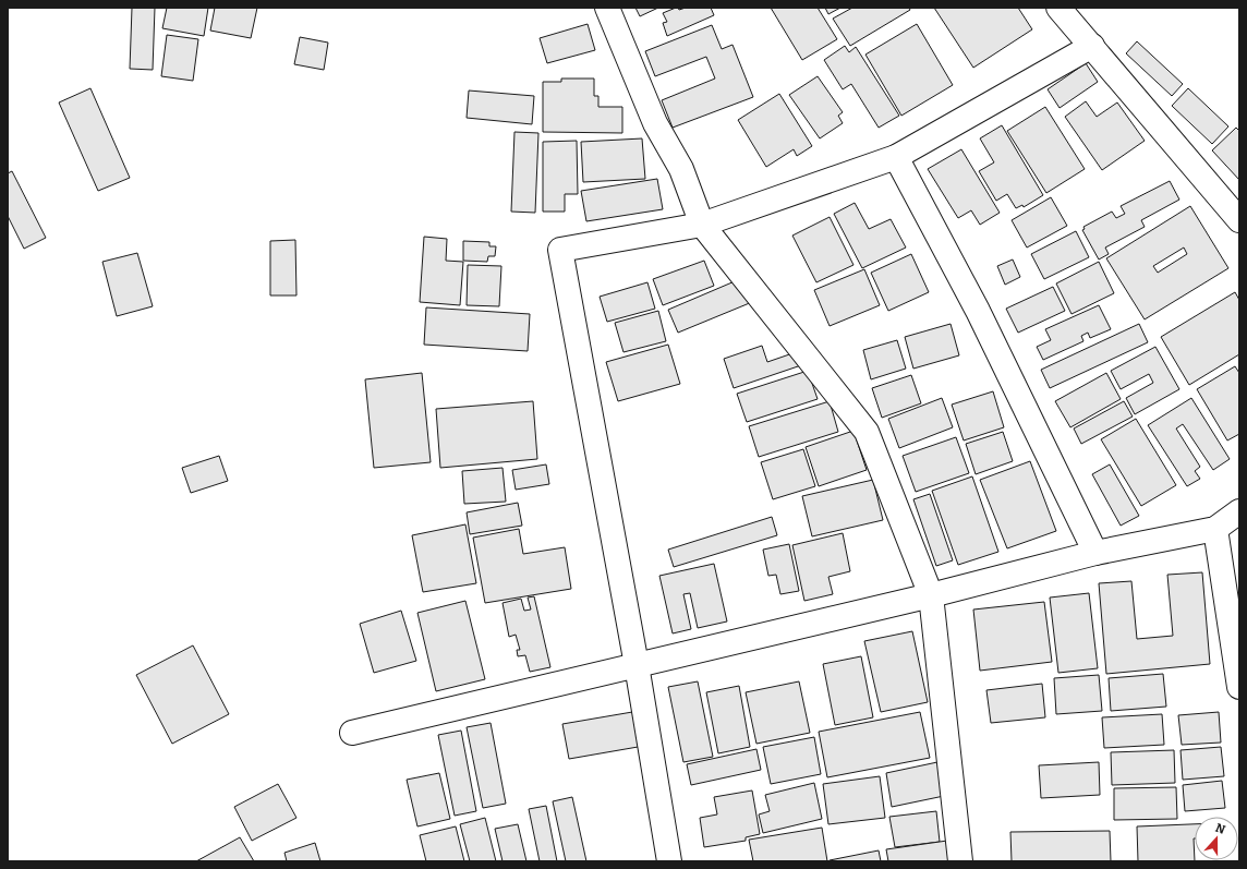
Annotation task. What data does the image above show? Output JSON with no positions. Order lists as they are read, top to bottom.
{
  "north": "top"
}
